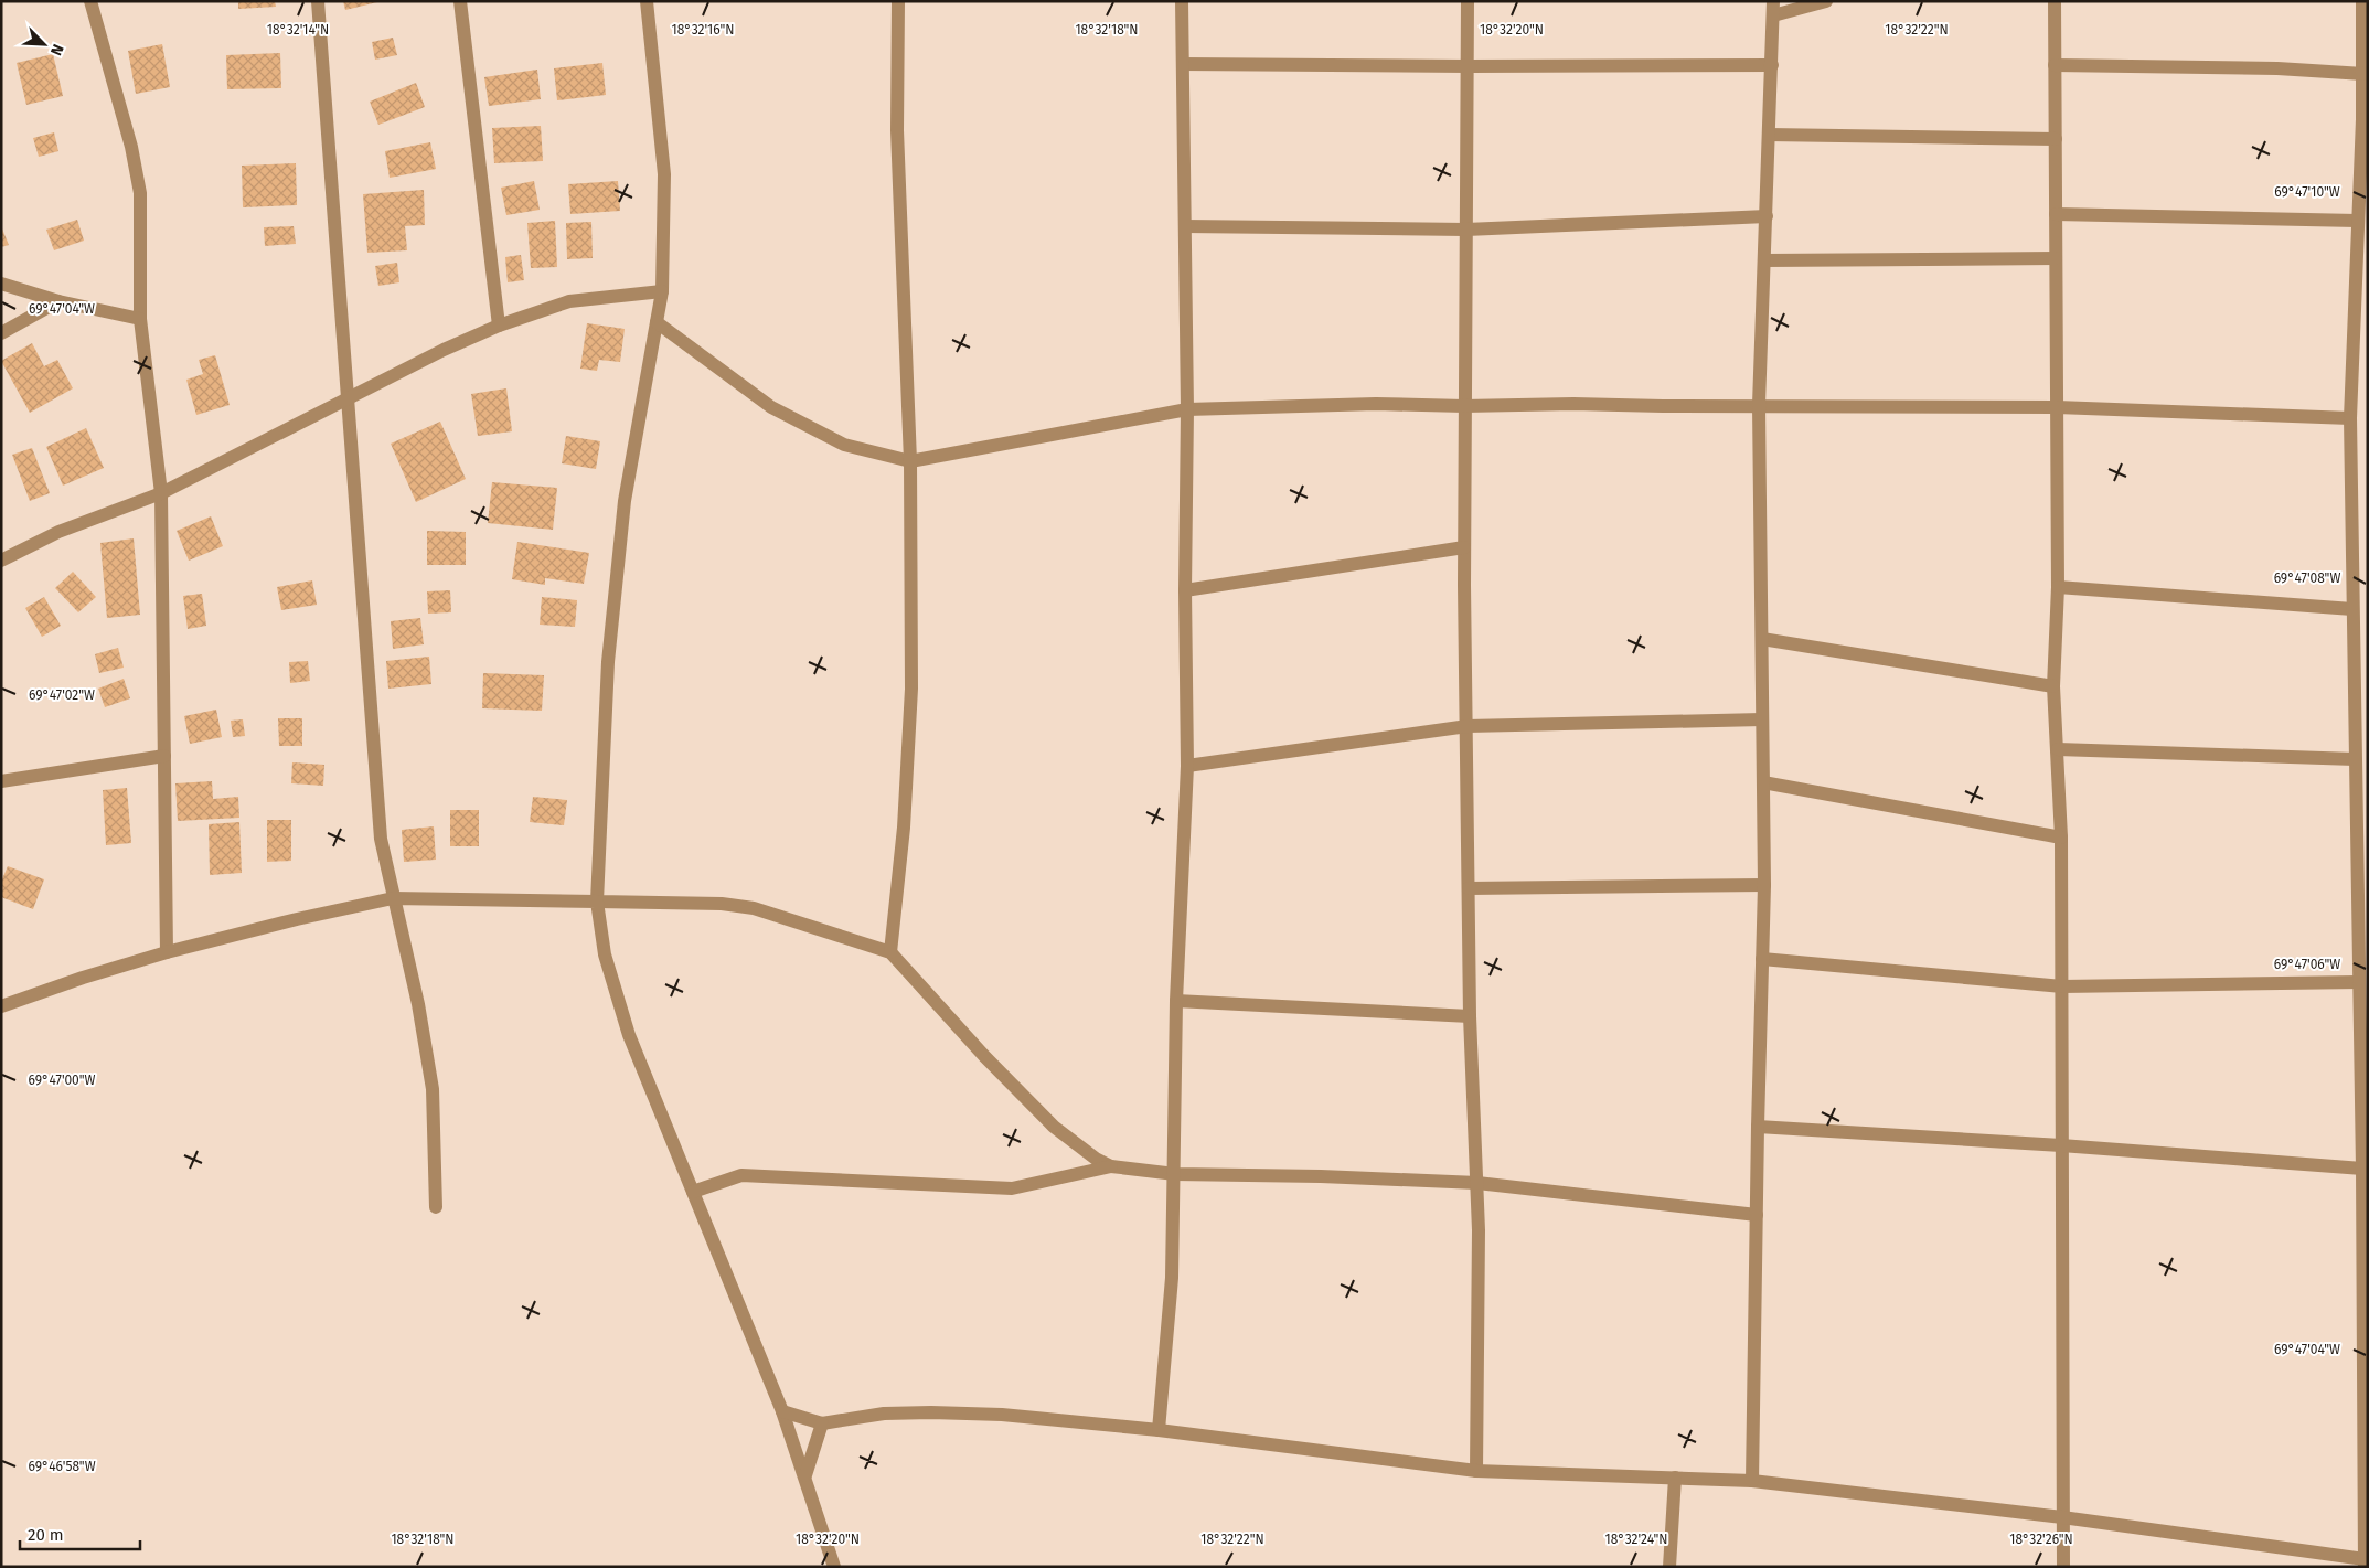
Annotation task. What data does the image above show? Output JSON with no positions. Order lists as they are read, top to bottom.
{
  "scale_bar": "20 m",
  "north": "bottom right",
  "coordinates": [
    "18°32'14\"N",
    "18°32'16\"N",
    "18°32'18\"N",
    "18°32'20\"N",
    "18°32'22\"N",
    "69°47'10\"W",
    "69°47'04\"W",
    "69°47'08\"W",
    "69°47'02\"W",
    "69°47'06\"W",
    "69°47'00\"W",
    "69°46'58\"W",
    "18°32'24\"N",
    "18°32'26\"N"
  ]
}
